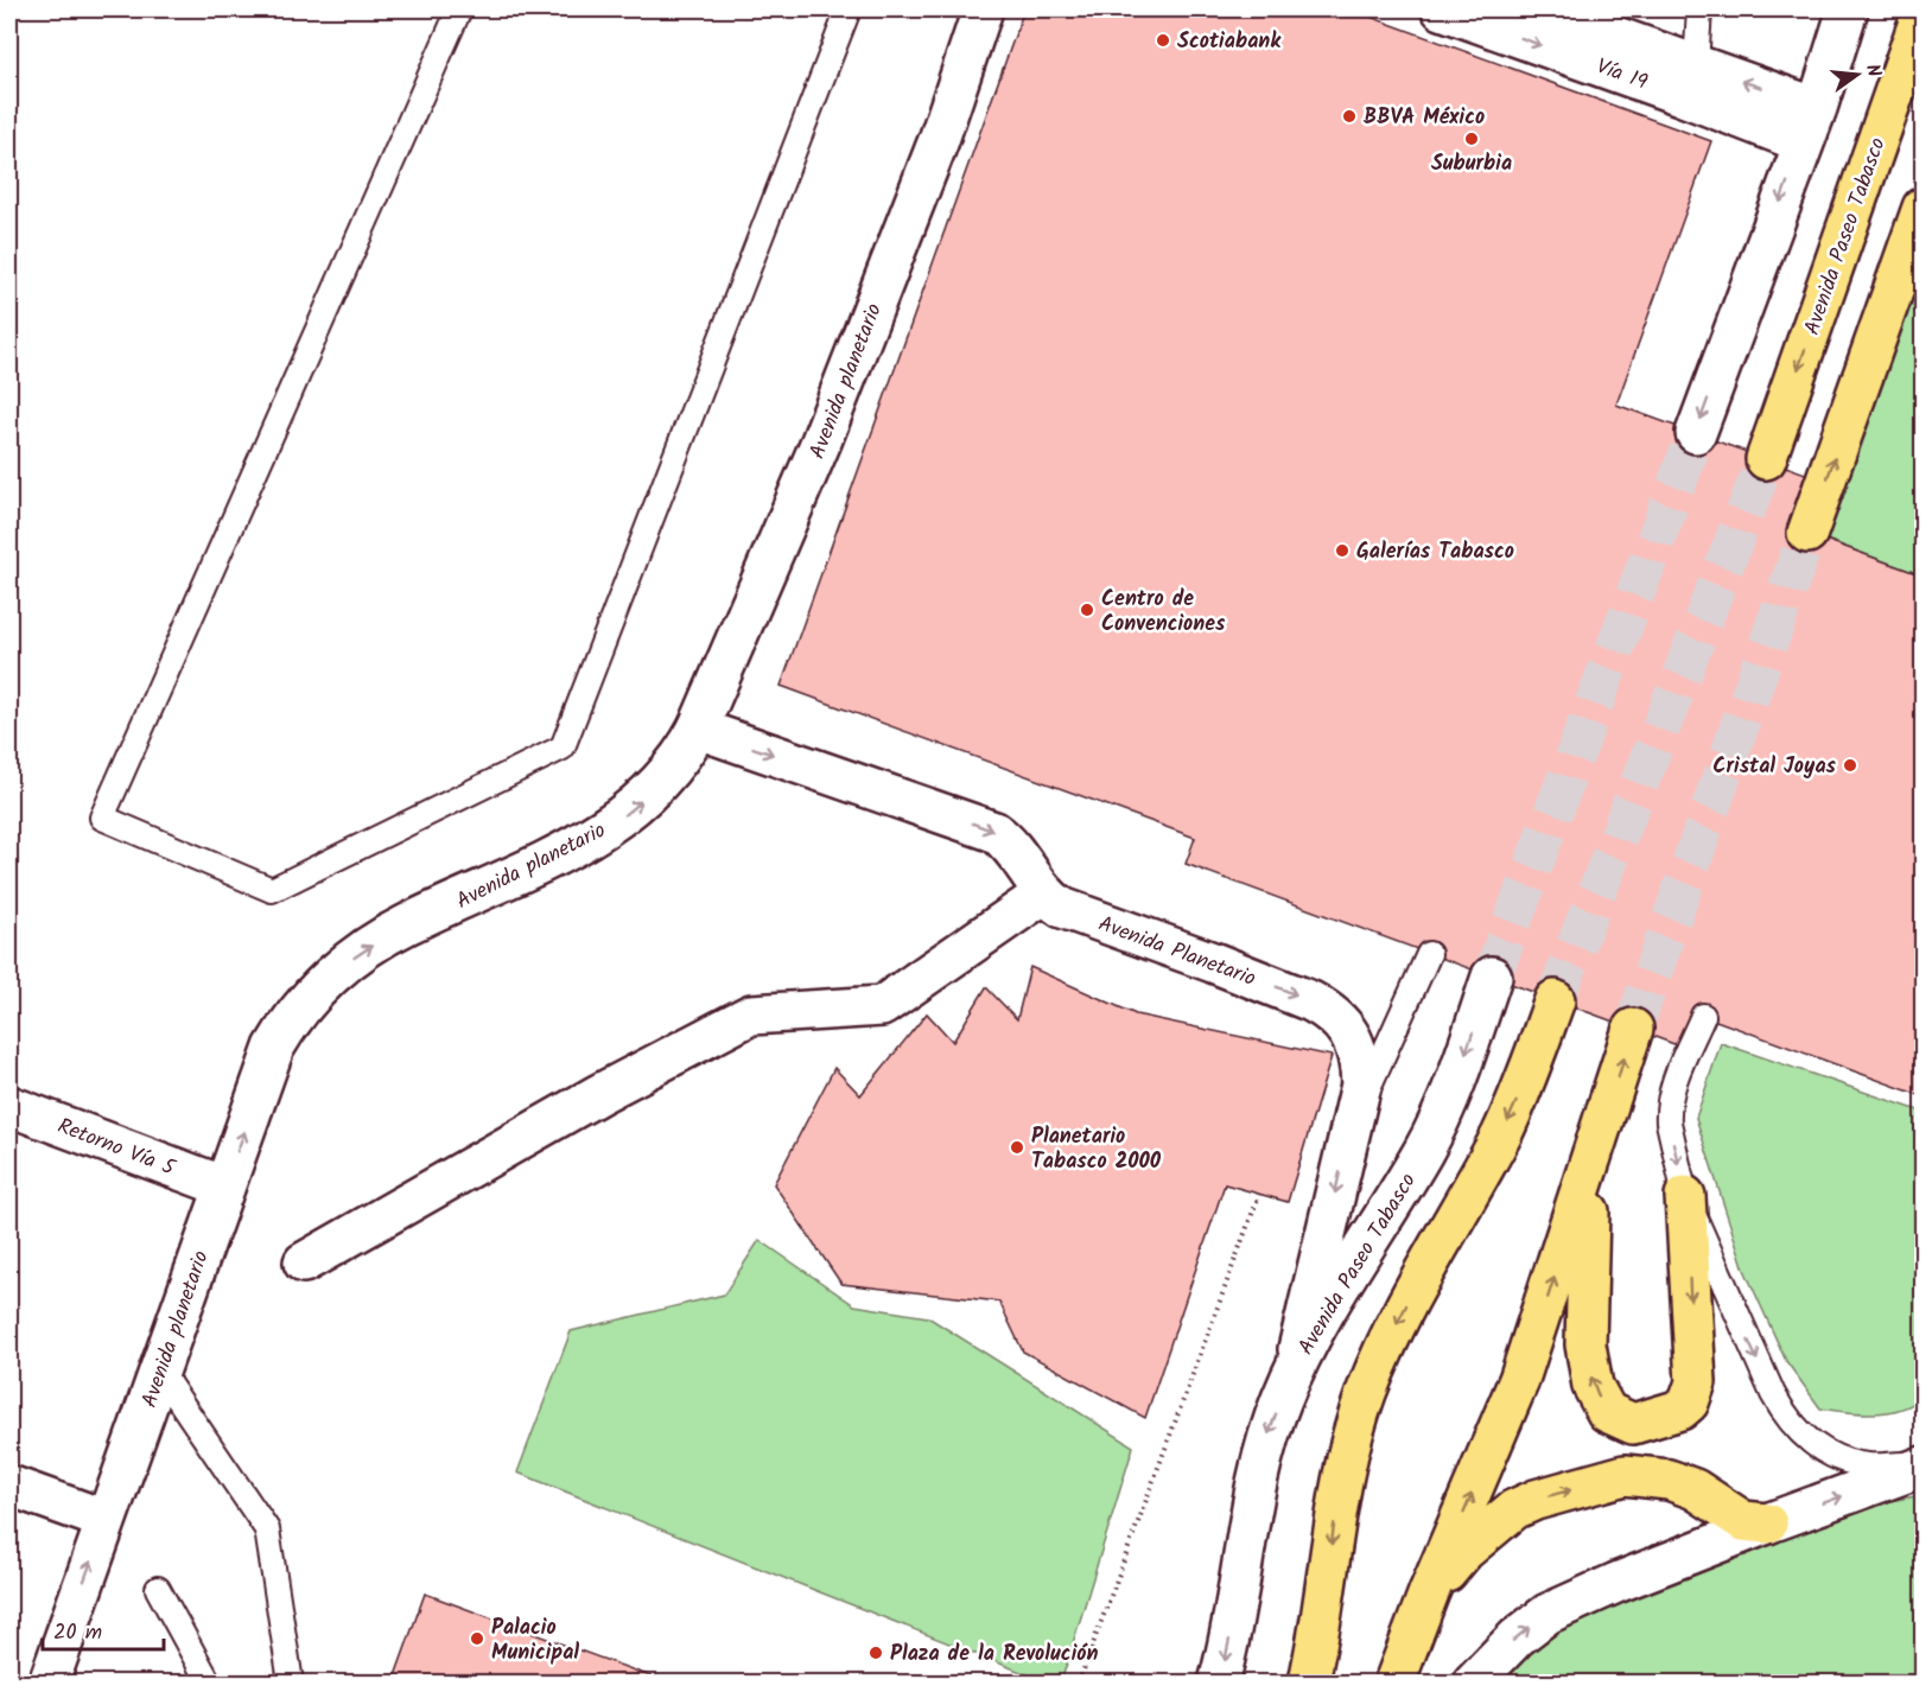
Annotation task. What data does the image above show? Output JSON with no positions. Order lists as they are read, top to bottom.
{
  "streets": {
    "main road": ["Avenida Paseo Tabasco"],
    "street": [
      "Vía 19",
      "Avenida planetario",
      "Avenida Planetario",
      "Retorno Vía 5"
    ]
  },
  "crossings": [
    ["Avenida Paseo Tabasco", "Avenida Planetario"],
    ["Avenida planetario", "Avenida Planetario"],
    ["Avenida planetario", "Retorno Vía 5"]
  ],
  "one_way": ["Avenida Planetario"],
  "places": [
    "Scotiabank",
    "BBVA México",
    "Suburbia",
    "Galerías Tabasco",
    "Centro de Convenciones",
    "Cristal Joyas",
    "Planetario Tabasco 2000",
    "Palacio Municipal",
    "Plaza de la Revolución"
  ],
  "scale_bar": "20 m",
  "north": "right"
}
